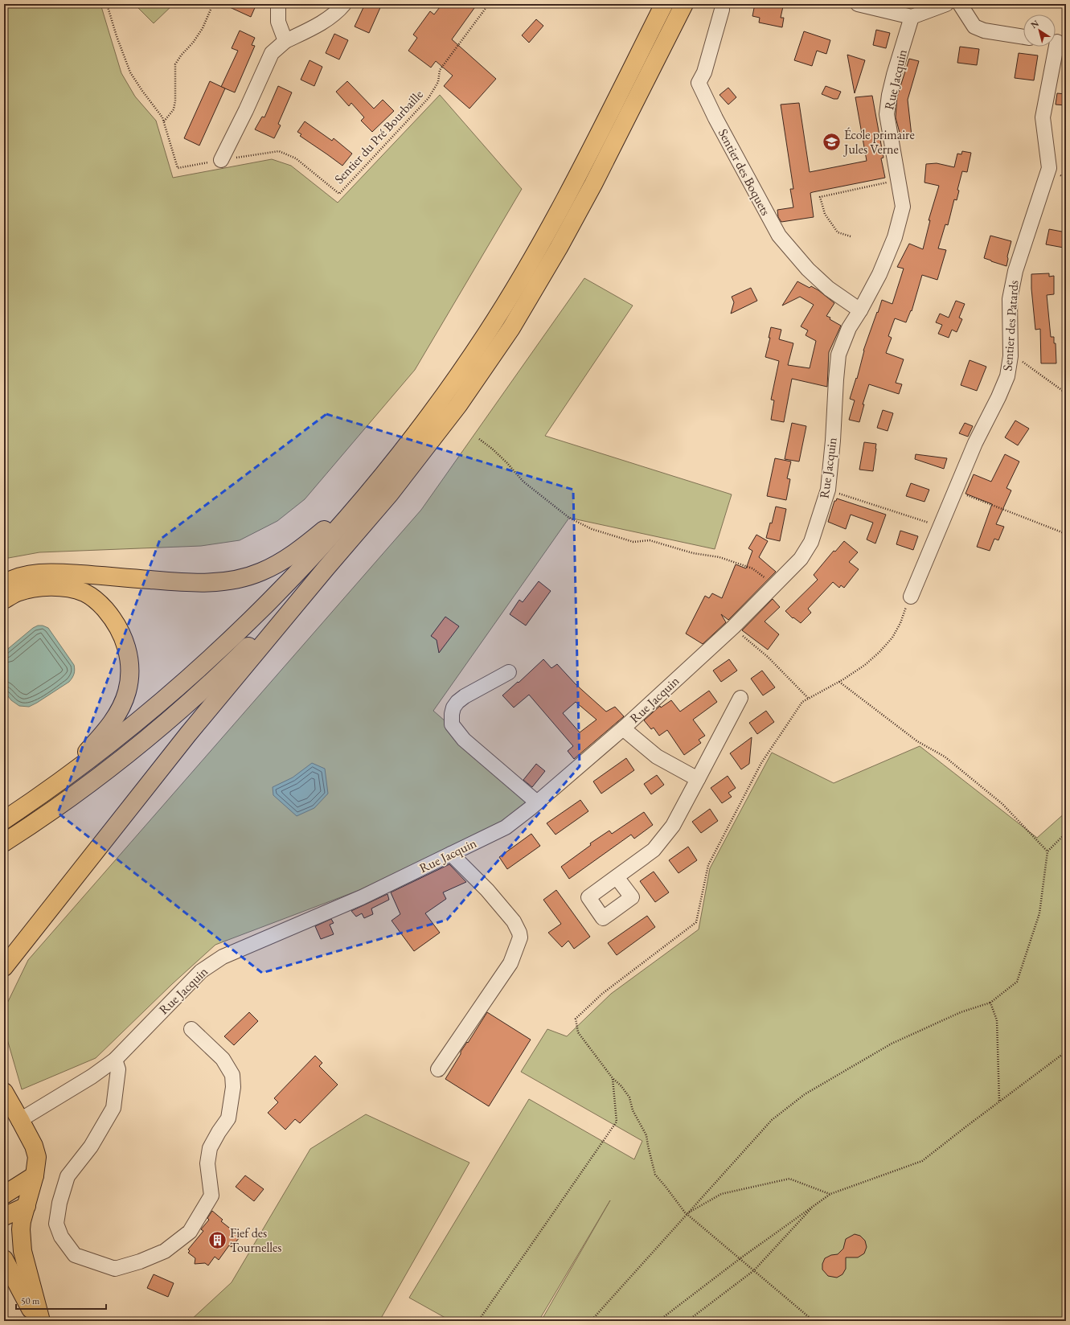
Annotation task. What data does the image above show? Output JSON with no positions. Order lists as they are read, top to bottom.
{
  "streets": {
    "street": ["Rue Jacquin", "Sentier des Boquets", "Sentier des Patards"],
    "path": ["Sentier du Pré Bourbaille"]
  },
  "crossings": [
    ["Rue Jacquin", "Sentier des Boquets"]
  ],
  "places": {
    "school or university": ["École primaire Jules Verne"],
    "building": ["Fief des Tournelles"]
  },
  "scale_bar": "50 m",
  "north": "top left"
}
